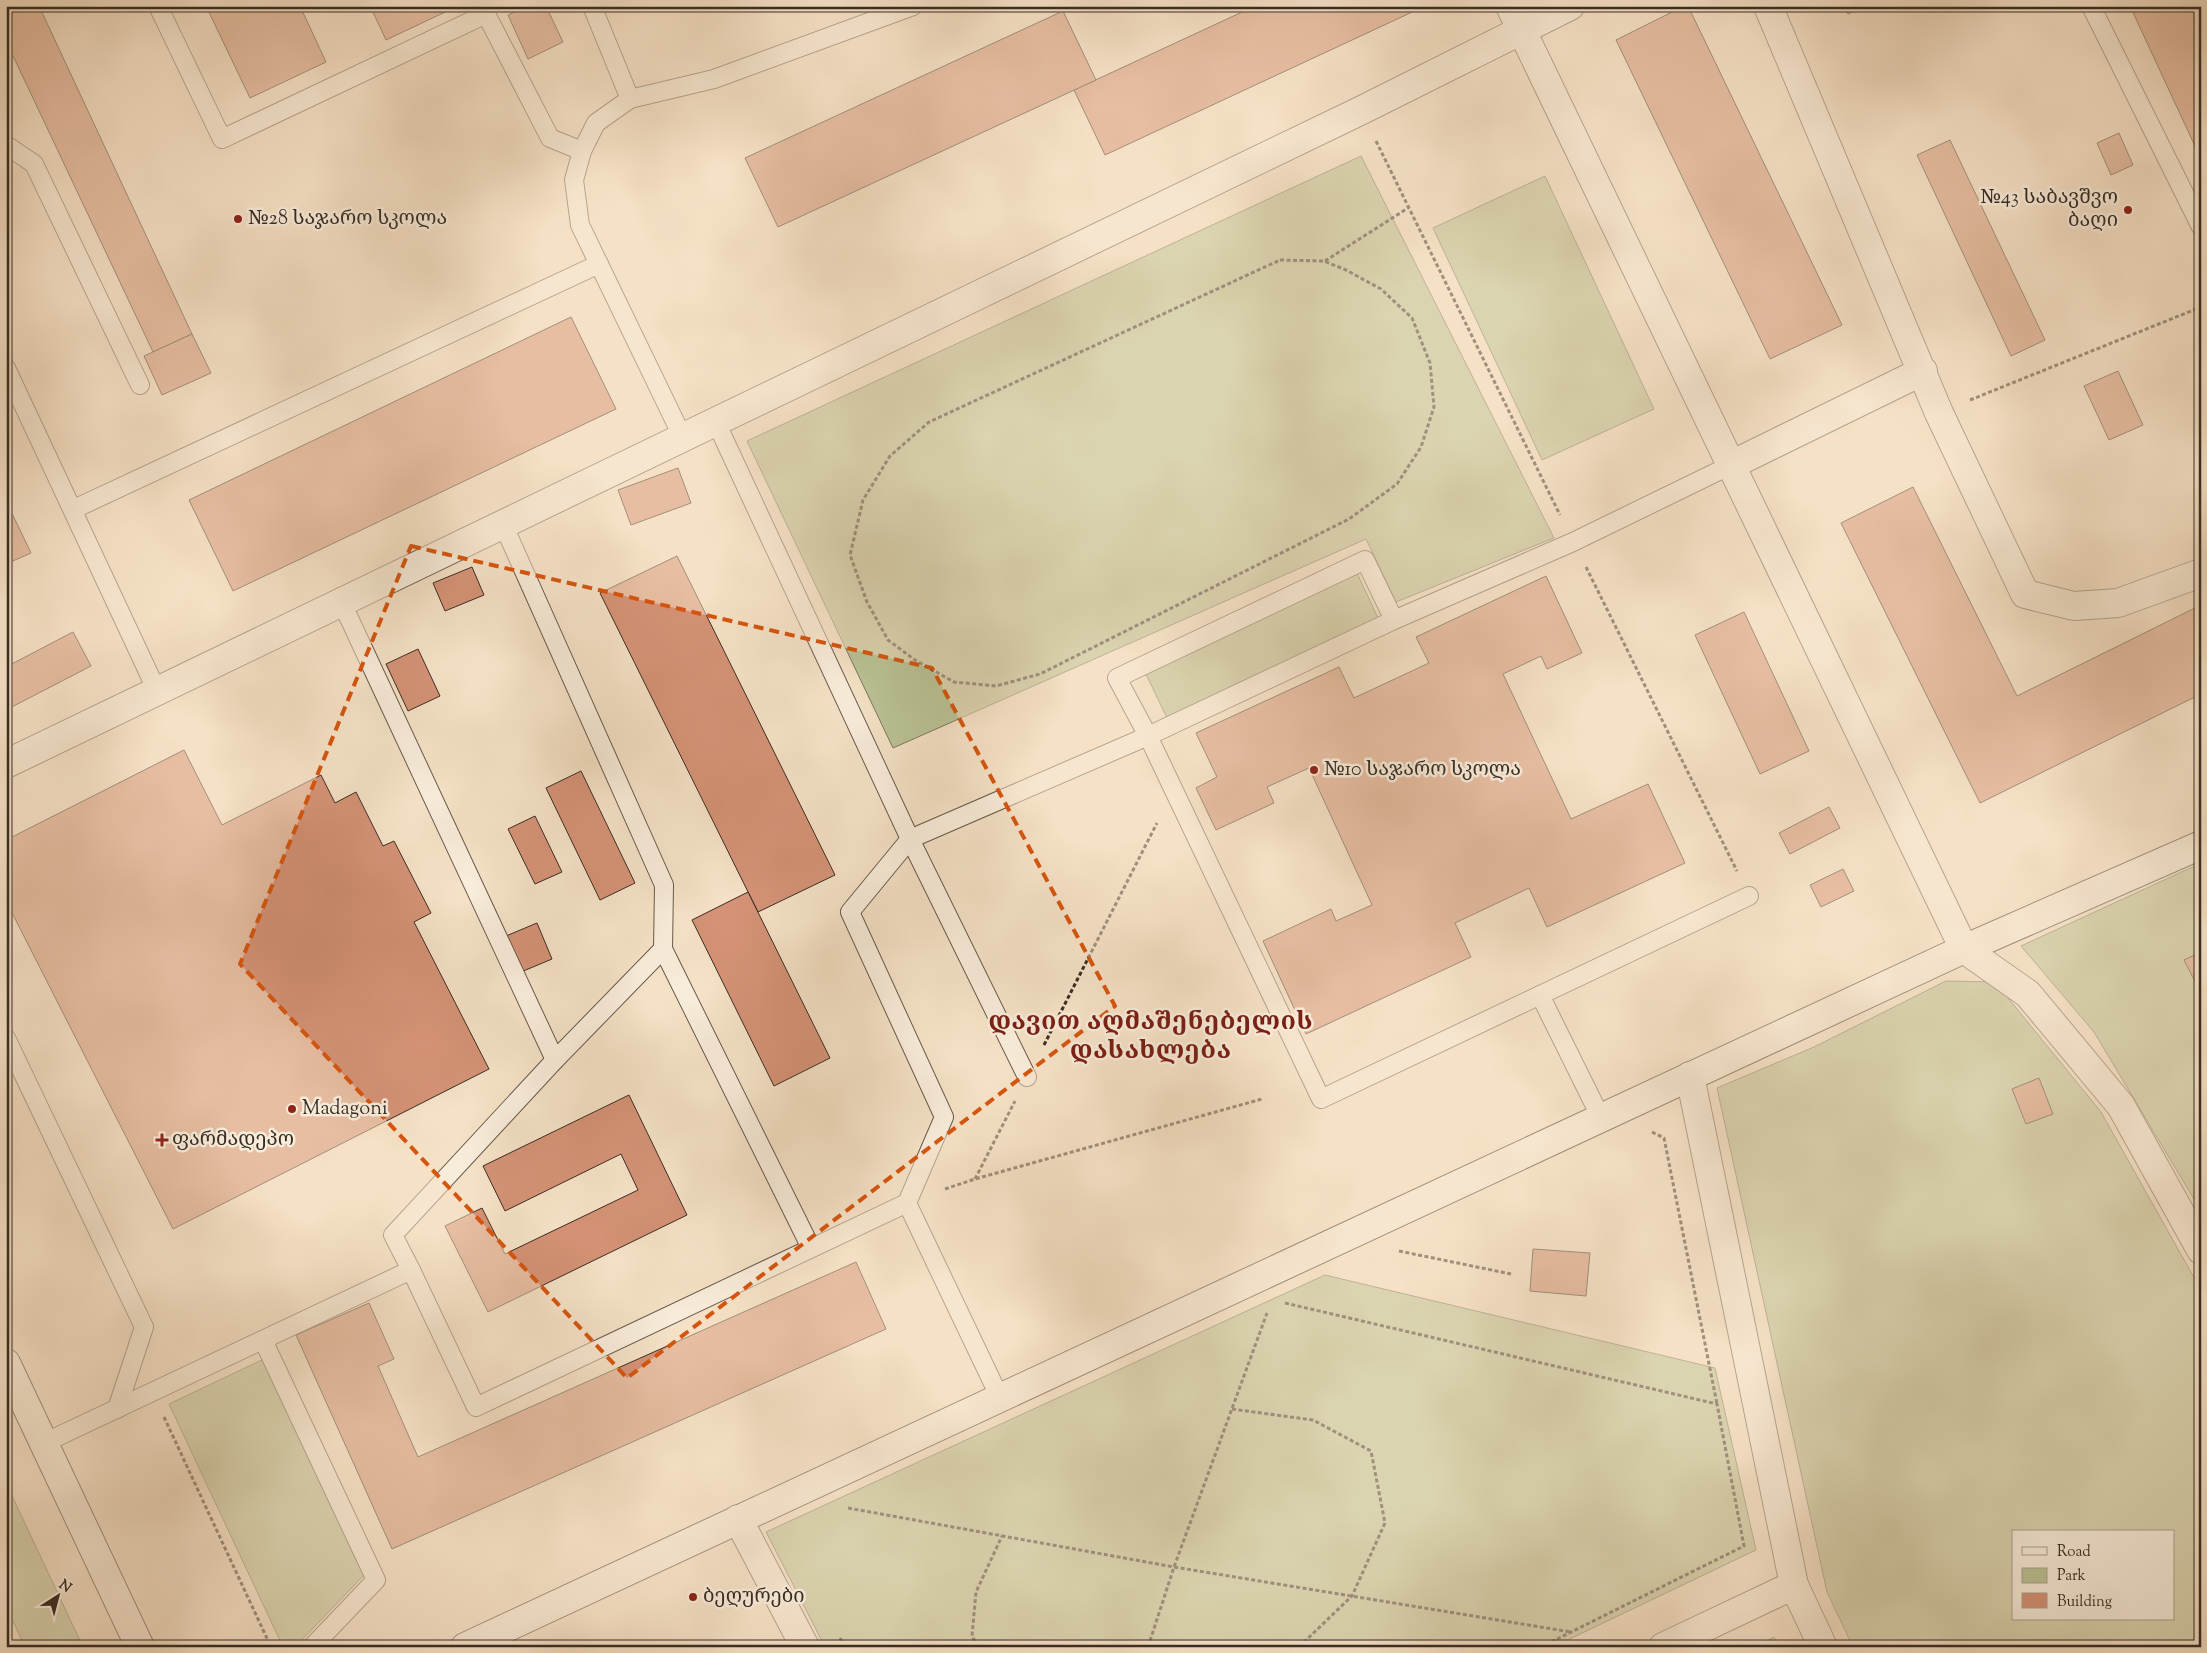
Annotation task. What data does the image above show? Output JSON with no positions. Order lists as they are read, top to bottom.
{
  "districts": ["დავით აღმაშენებელის დასახლება"],
  "places": {
    "other": [
      "№43 საბავშვო ბაღი",
      "№28 საჯარო სკოლა",
      "№10 საჯარო სკოლა",
      "Madagoni",
      "ბეღურები"
    ],
    "health": ["ფარმადეპო"]
  },
  "legend": ["Road", "Park", "Building"],
  "north": "top right"
}
